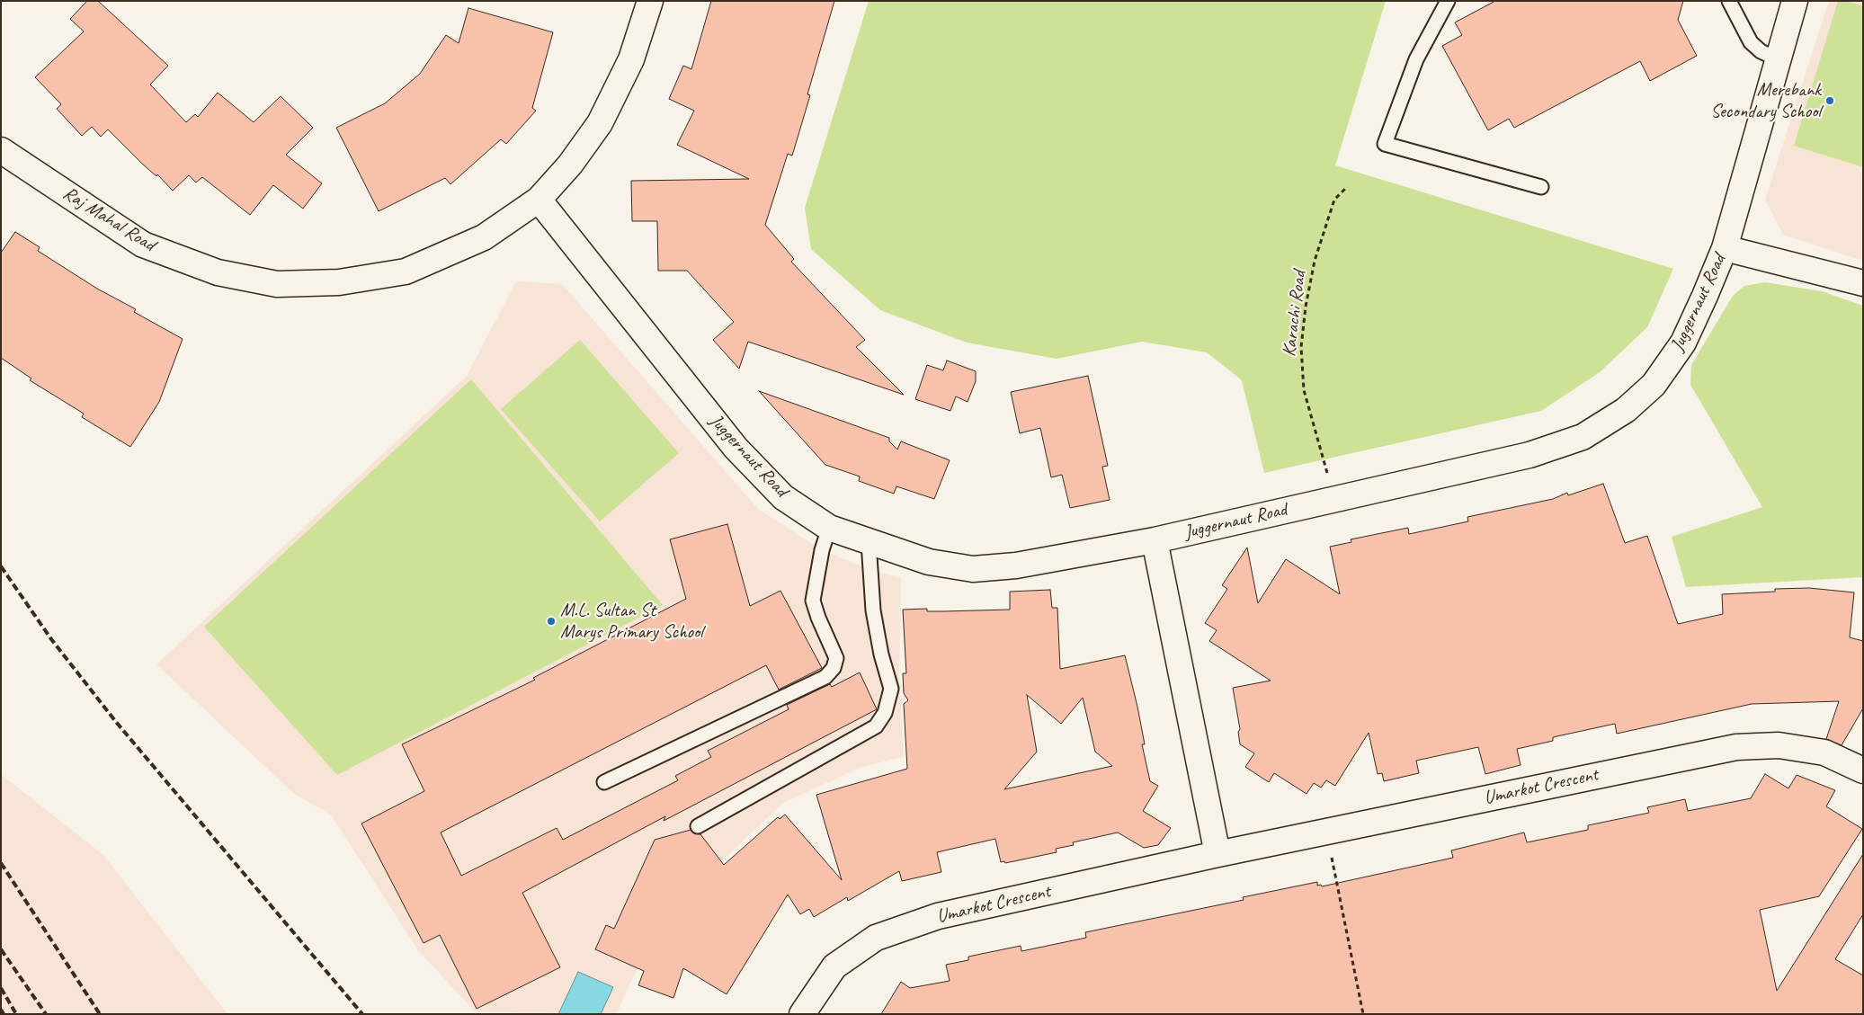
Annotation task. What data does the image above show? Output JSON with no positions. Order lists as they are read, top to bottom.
{
  "streets": {
    "street": ["Raj Mahal Road", "Juggernaut Road", "Umarkot Crescent"],
    "path": ["Karachi Road"]
  },
  "crossings": [
    ["Raj Mahal Road", "Juggernaut Road"],
    ["Juggernaut Road", "Karachi Road"]
  ],
  "places": ["Merebank Secondary School", "M.L. Sultan St Marys Primary School"]
}
